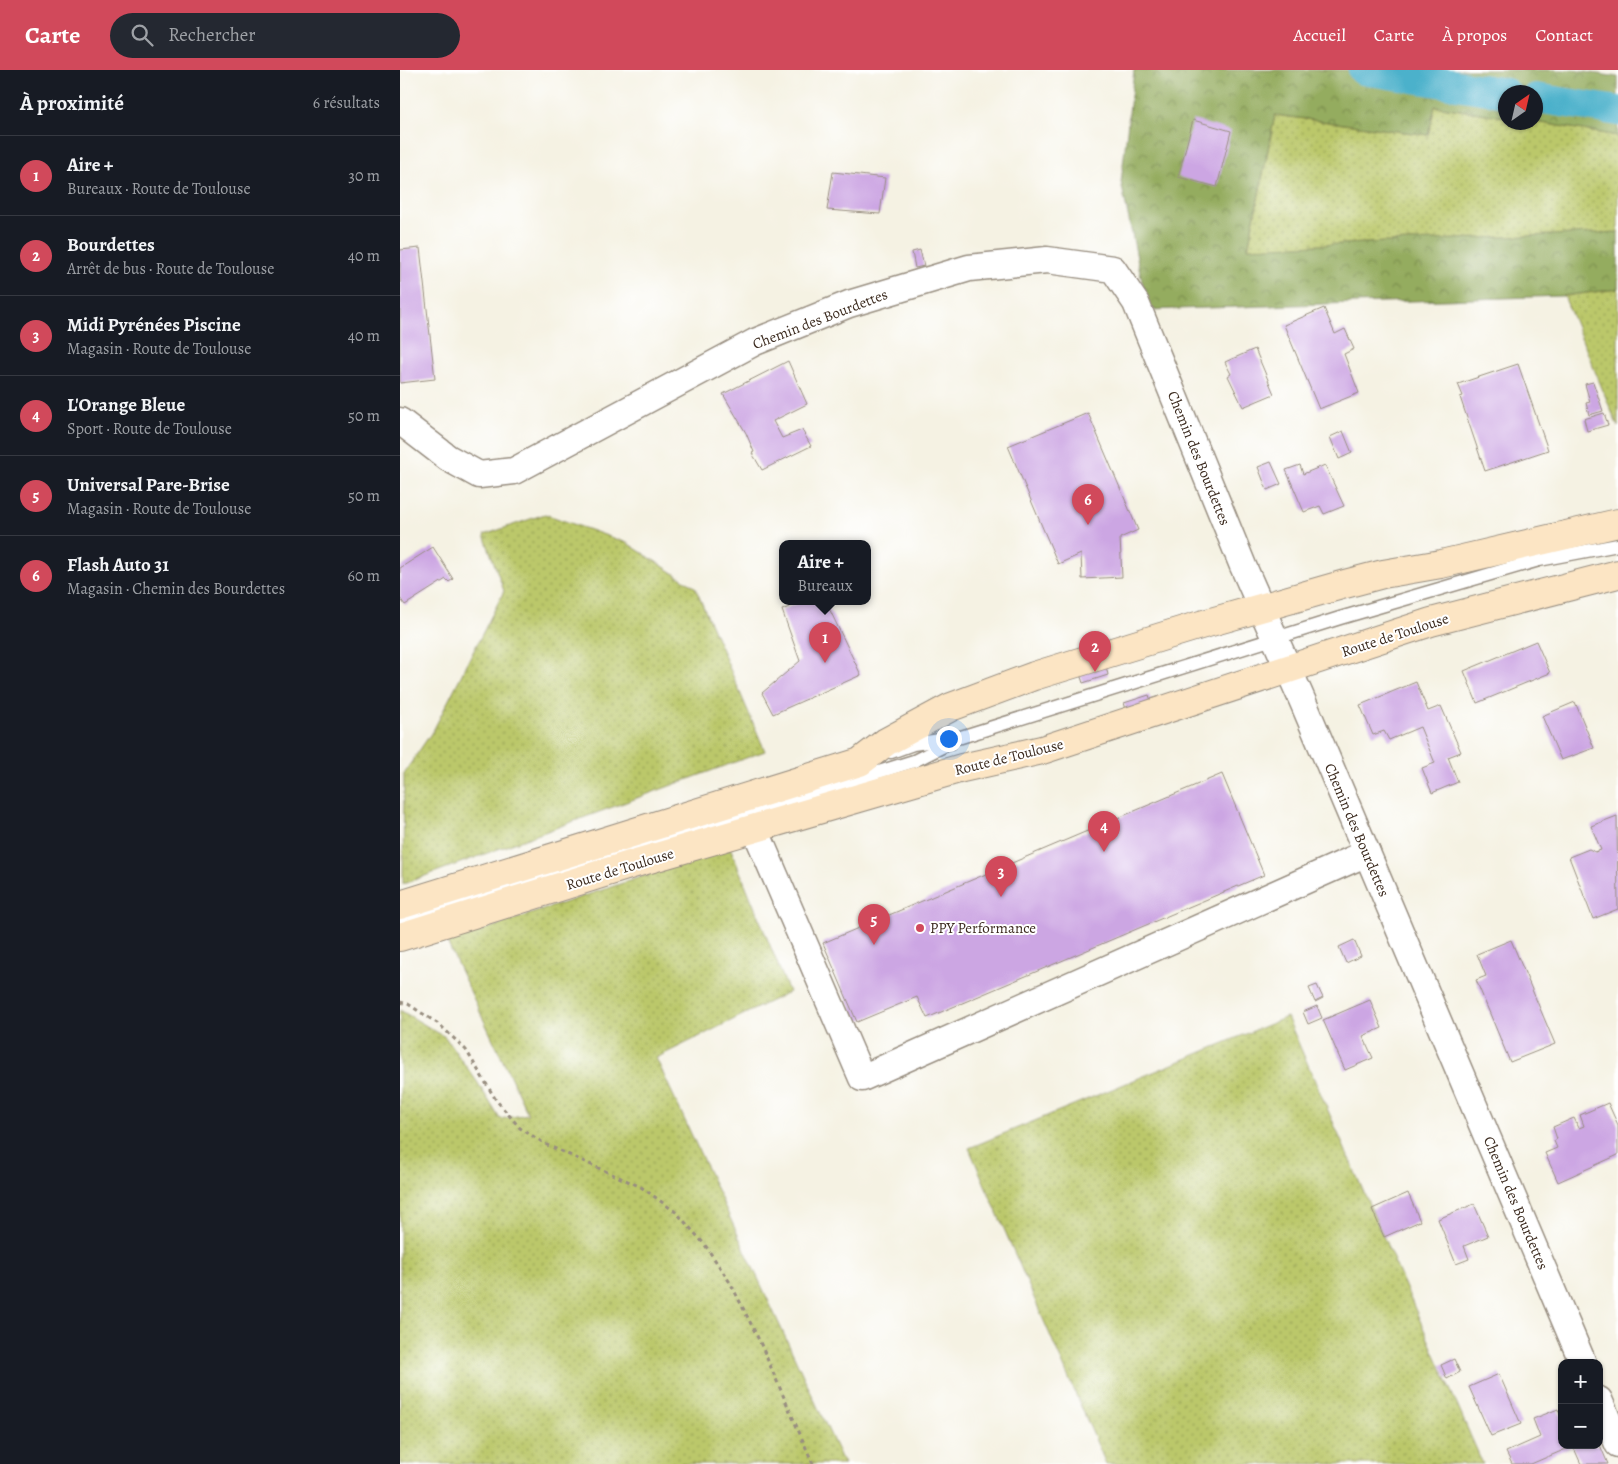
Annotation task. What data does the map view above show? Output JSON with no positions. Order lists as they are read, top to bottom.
{
  "streets": {
    "main road": ["Route de Toulouse"],
    "street": ["Chemin des Bourdettes"]
  },
  "crossings": [
    ["Chemin des Bourdettes", "Route de Toulouse"]
  ],
  "places": ["PPY Performance"],
  "north": "top right",
  "page": {
    "header": "Carte",
    "search": "Rechercher",
    "nav": [
      "Accueil",
      "Carte",
      "À propos",
      "Contact"
    ],
    "heading": ["À proximité", "6 résultats"],
    "list": [
      {
        "mark": "1",
        "name": "Aire +",
        "note": "Bureaux · Route de Toulouse",
        "value": "30 m"
      },
      {
        "mark": "2",
        "name": "Bourdettes",
        "note": "Arrêt de bus · Route de Toulouse",
        "value": "40 m"
      },
      {
        "mark": "3",
        "name": "Midi Pyrénées Piscine",
        "note": "Magasin · Route de Toulouse",
        "value": "40 m"
      },
      {
        "mark": "4",
        "name": "L'Orange Bleue",
        "note": "Sport · Route de Toulouse",
        "value": "50 m"
      },
      {
        "mark": "5",
        "name": "Universal Pare-Brise",
        "note": "Magasin · Route de Toulouse",
        "value": "50 m"
      },
      {
        "mark": "6",
        "name": "Flash Auto 31",
        "note": "Magasin · Chemin des Bourdettes",
        "value": "60 m"
      }
    ],
    "pins": [
      "6",
      "1",
      "2",
      "4",
      "3",
      "5"
    ],
    "popup": ["Aire +", "Bureaux"],
    "map_buttons": ["+", "−"]
  }
}
